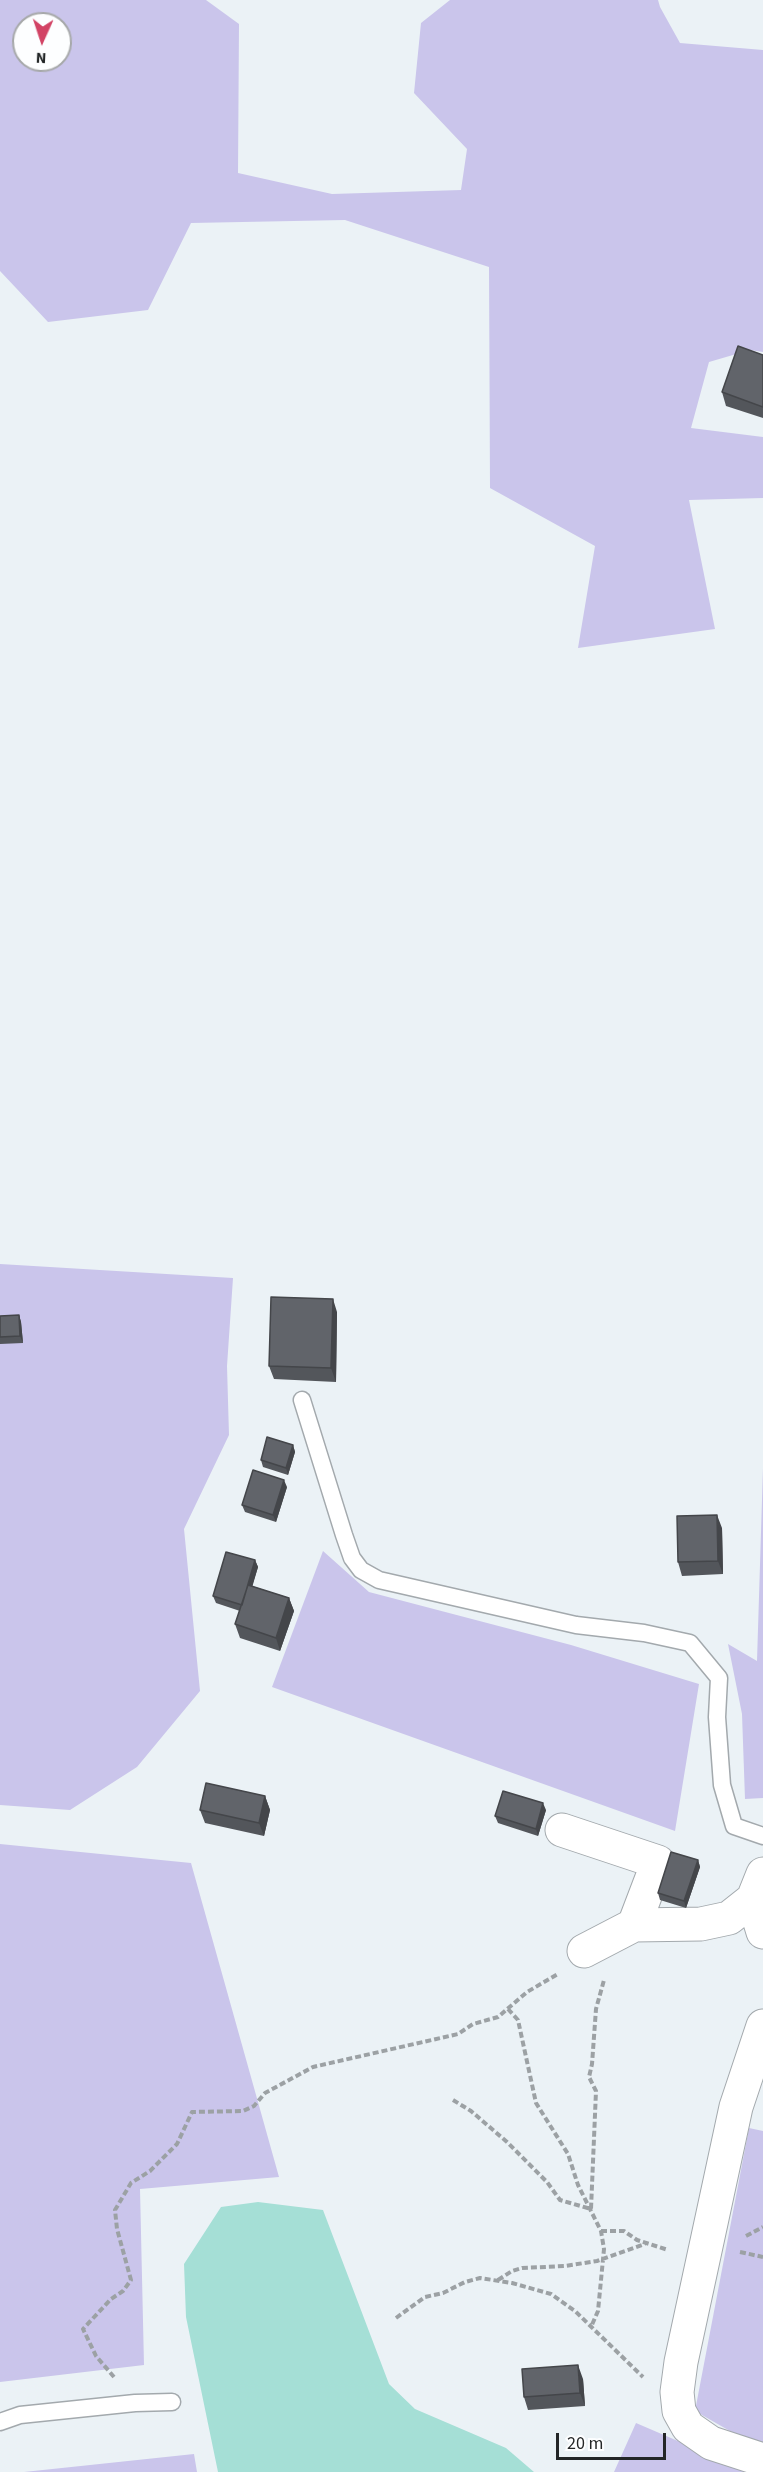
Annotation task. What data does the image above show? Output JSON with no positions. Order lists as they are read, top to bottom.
{
  "scale_bar": "20 m",
  "north": "bottom"
}
